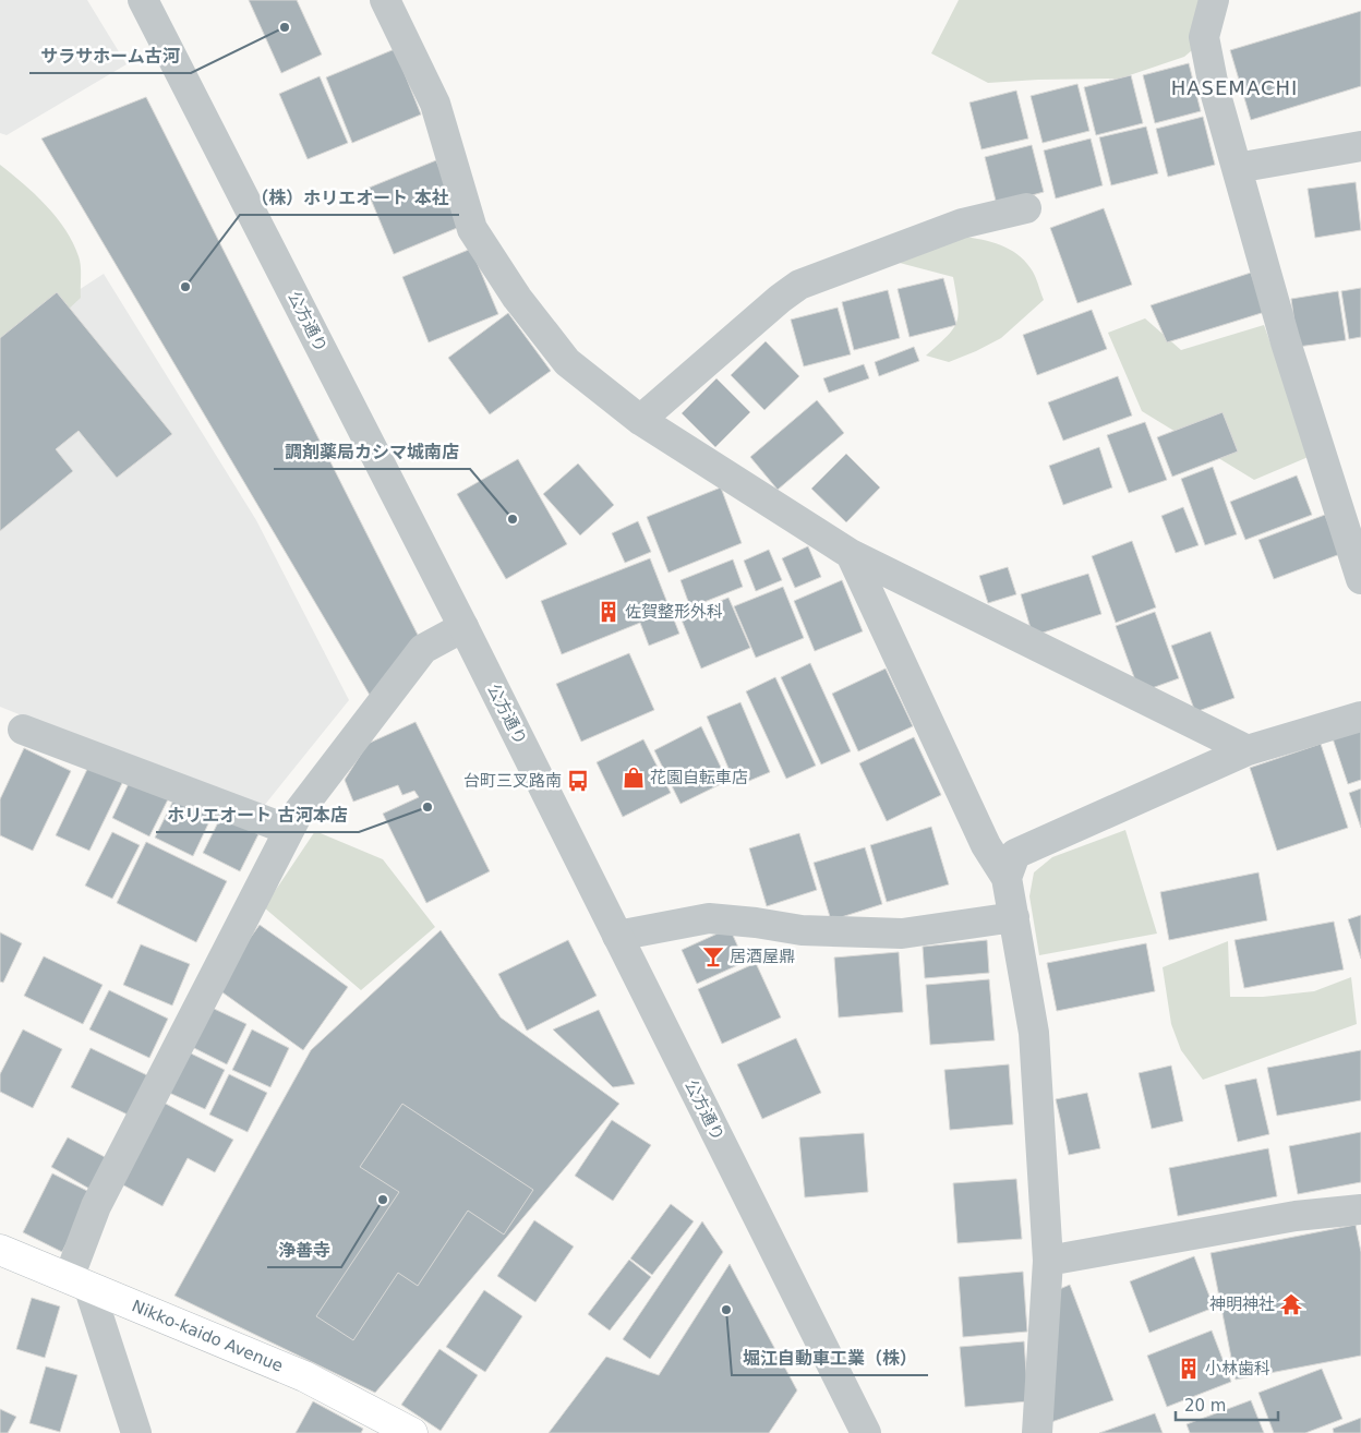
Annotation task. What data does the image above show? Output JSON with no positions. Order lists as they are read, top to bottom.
{
  "streets": {
    "main road": ["Nikko-kaido Avenue"],
    "street": ["公方通り"]
  },
  "districts": ["HASEMACHI"],
  "places": {
    "other": [
      "サラサホーム古河",
      "（株）ホリエオート 本社",
      "調剤薬局カシマ城南店",
      "ホリエオート 古河本店",
      "浄善寺",
      "堀江自動車工業（株）"
    ],
    "building": ["佐賀整形外科", "小林歯科"],
    "shop": ["花園自転車店"],
    "bus stop": ["台町三叉路南"],
    "bar": ["居酒屋鼎"],
    "temple": ["神明神社"]
  },
  "scale_bar": "20 m"
}
